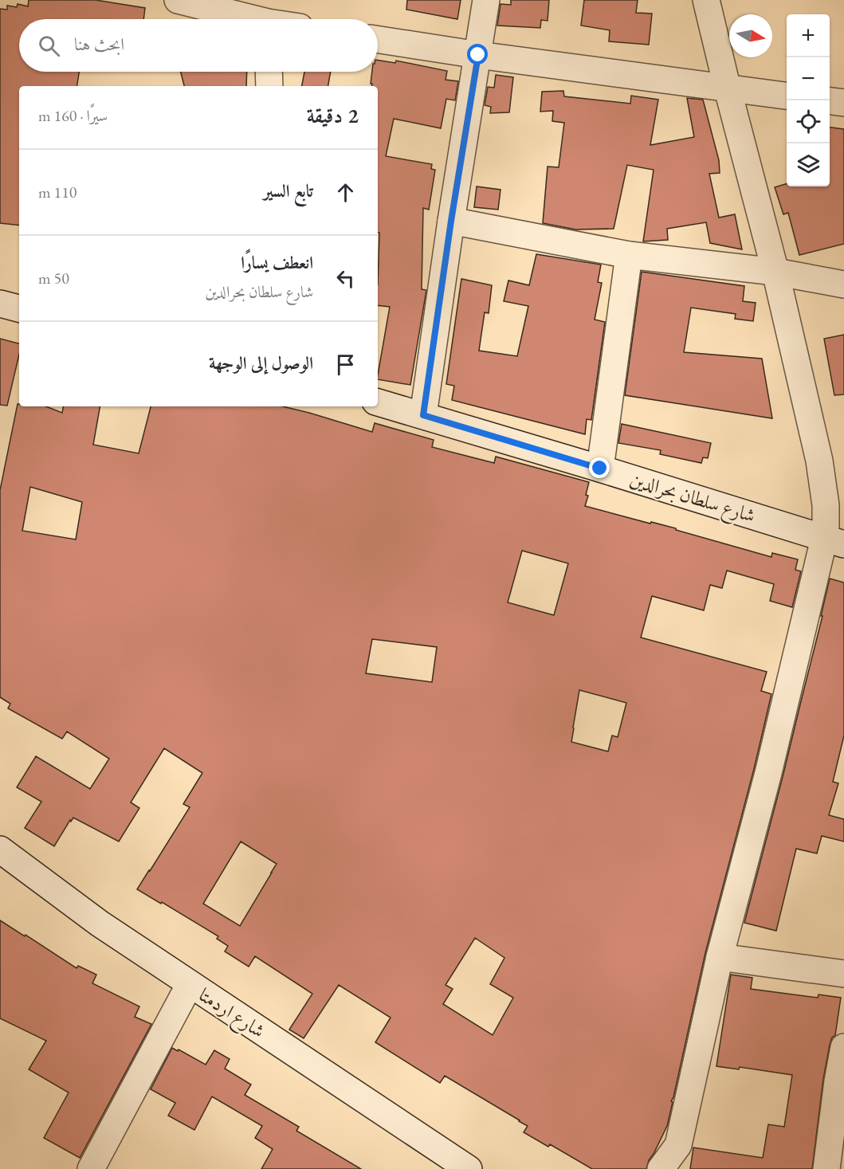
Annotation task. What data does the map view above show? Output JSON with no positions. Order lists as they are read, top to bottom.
{
  "streets": {
    "street": ["شارع سلطان بحرالدين", "شارع اردمتا"]
  },
  "north": "right",
  "page": {
    "map_buttons": ["+", "−"],
    "search": "ابحث هنا",
    "heading": ["2 دقيقة", "سيرًا · 160 m"],
    "list": [
      ["تابع السير", "110 m"],
      ["انعطف يسارًا", "شارع سلطان بحرالدين", "50 m"],
      "الوصول إلى الوجهة"
    ]
  }
}
